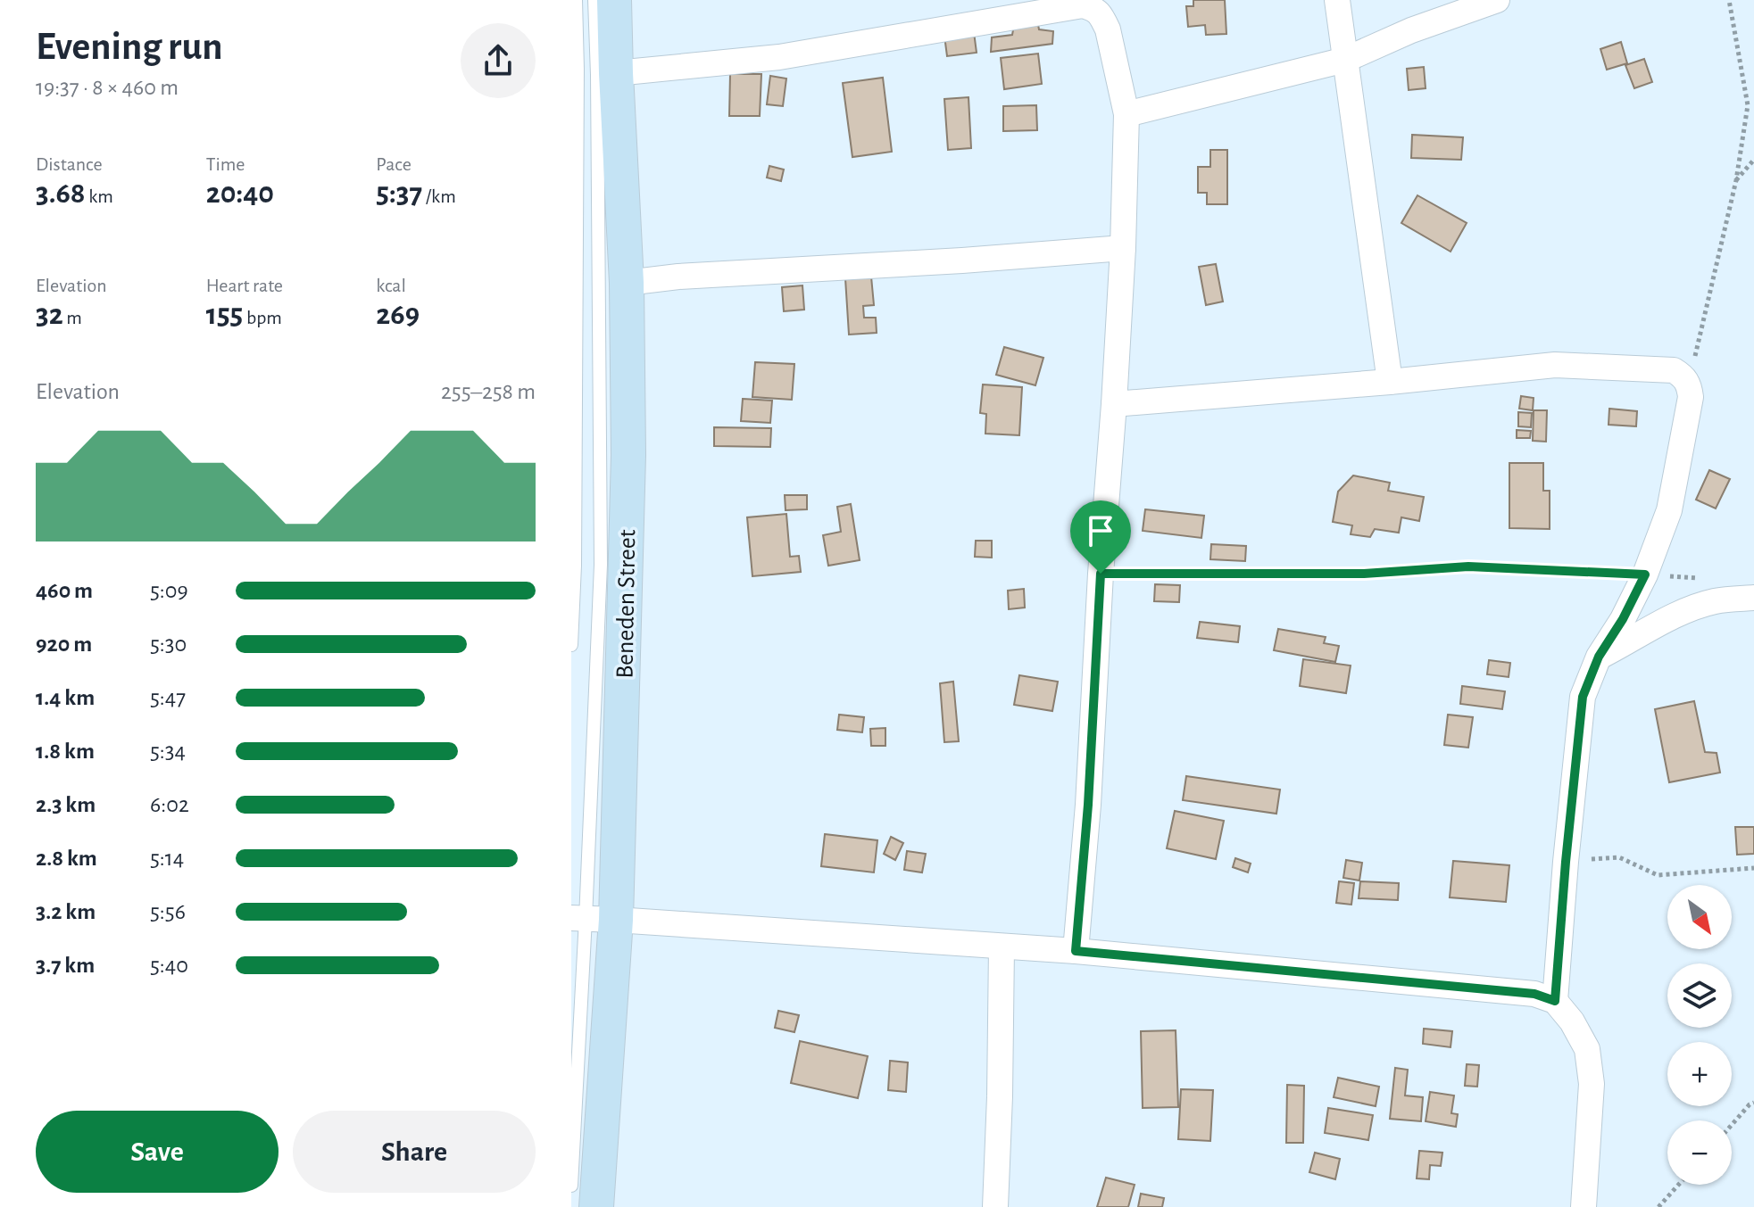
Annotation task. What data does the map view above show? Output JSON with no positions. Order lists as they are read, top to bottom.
{
  "streets": {
    "main road": ["Beneden Street"]
  },
  "north": "bottom right",
  "page": {
    "heading": ["Evening run", "19:37 · 8 × 460 m"],
    "stats": [
      ["Distance", "3.68 km"],
      ["Time", "20:40"],
      ["Pace", "5:37 /km"],
      ["Elevation", "32 m"],
      ["Heart rate", "155 bpm"],
      ["kcal", "269"]
    ],
    "chart": ["Elevation", "255–258 m"],
    "list": [
      {
        "name": "460 m",
        "note": "5:09"
      },
      {
        "name": "920 m",
        "note": "5:30"
      },
      {
        "name": "1.4 km",
        "note": "5:47"
      },
      {
        "name": "1.8 km",
        "note": "5:34"
      },
      {
        "name": "2.3 km",
        "note": "6:02"
      },
      {
        "name": "2.8 km",
        "note": "5:14"
      },
      {
        "name": "3.2 km",
        "note": "5:56"
      },
      {
        "name": "3.7 km",
        "note": "5:40"
      }
    ],
    "map_buttons": ["+", "−"],
    "buttons": ["Save", "Share"]
  }
}
